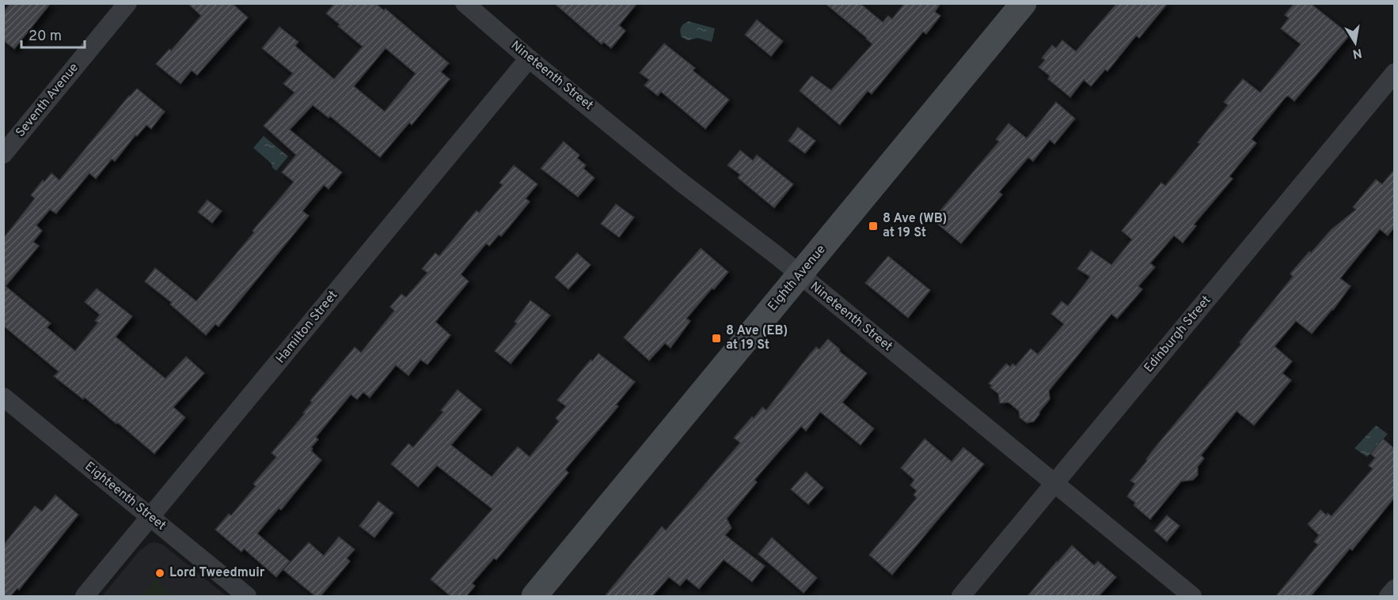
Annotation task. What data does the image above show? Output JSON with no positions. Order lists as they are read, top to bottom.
{
  "streets": {
    "street": [
      "Nineteenth Street",
      "Seventh Avenue",
      "Eighth Avenue",
      "Hamilton Street",
      "Edinburgh Street",
      "Eighteenth Street"
    ]
  },
  "crossings": [
    ["Nineteenth Street", "Eighth Avenue"],
    ["Nineteenth Street", "Hamilton Street"],
    ["Nineteenth Street", "Edinburgh Street"],
    ["Hamilton Street", "Eighteenth Street"]
  ],
  "places": {
    "transit": ["8 Ave (WB) at 19 St", "8 Ave (EB) at 19 St"],
    "other": ["Lord Tweedmuir"]
  },
  "scale_bar": "20 m",
  "north": "bottom"
}
